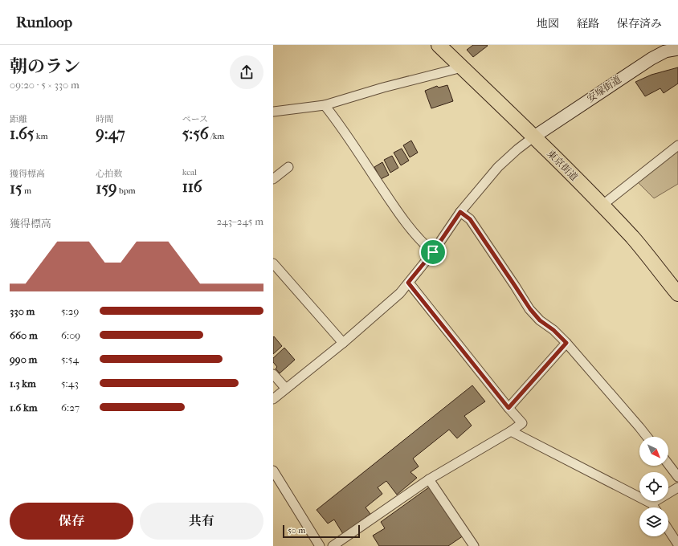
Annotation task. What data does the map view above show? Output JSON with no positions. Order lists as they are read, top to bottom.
{
  "streets": {
    "highway": ["東京街道"],
    "main road": ["安塚街道"]
  },
  "crossings": [
    ["安塚街道", "東京街道"]
  ],
  "scale_bar": "50 m",
  "north": "bottom right",
  "page": {
    "header": "Runloop",
    "nav": ["地図", "経路", "保存済み"],
    "heading": ["朝のラン", "09:20 · 5 × 330 m"],
    "stats": [
      ["距離", "1.65 km"],
      ["時間", "9:47"],
      ["ペース", "5:56 /km"],
      ["獲得標高", "15 m"],
      ["心拍数", "159 bpm"],
      ["kcal", "116"]
    ],
    "chart": ["獲得標高", "243–245 m"],
    "list": [
      {
        "name": "330 m",
        "note": "5:29"
      },
      {
        "name": "660 m",
        "note": "6:09"
      },
      {
        "name": "990 m",
        "note": "5:54"
      },
      {
        "name": "1.3 km",
        "note": "5:43"
      },
      {
        "name": "1.6 km",
        "note": "6:27"
      }
    ],
    "buttons": ["保存", "共有"],
    "scale": "50 m"
  }
}
